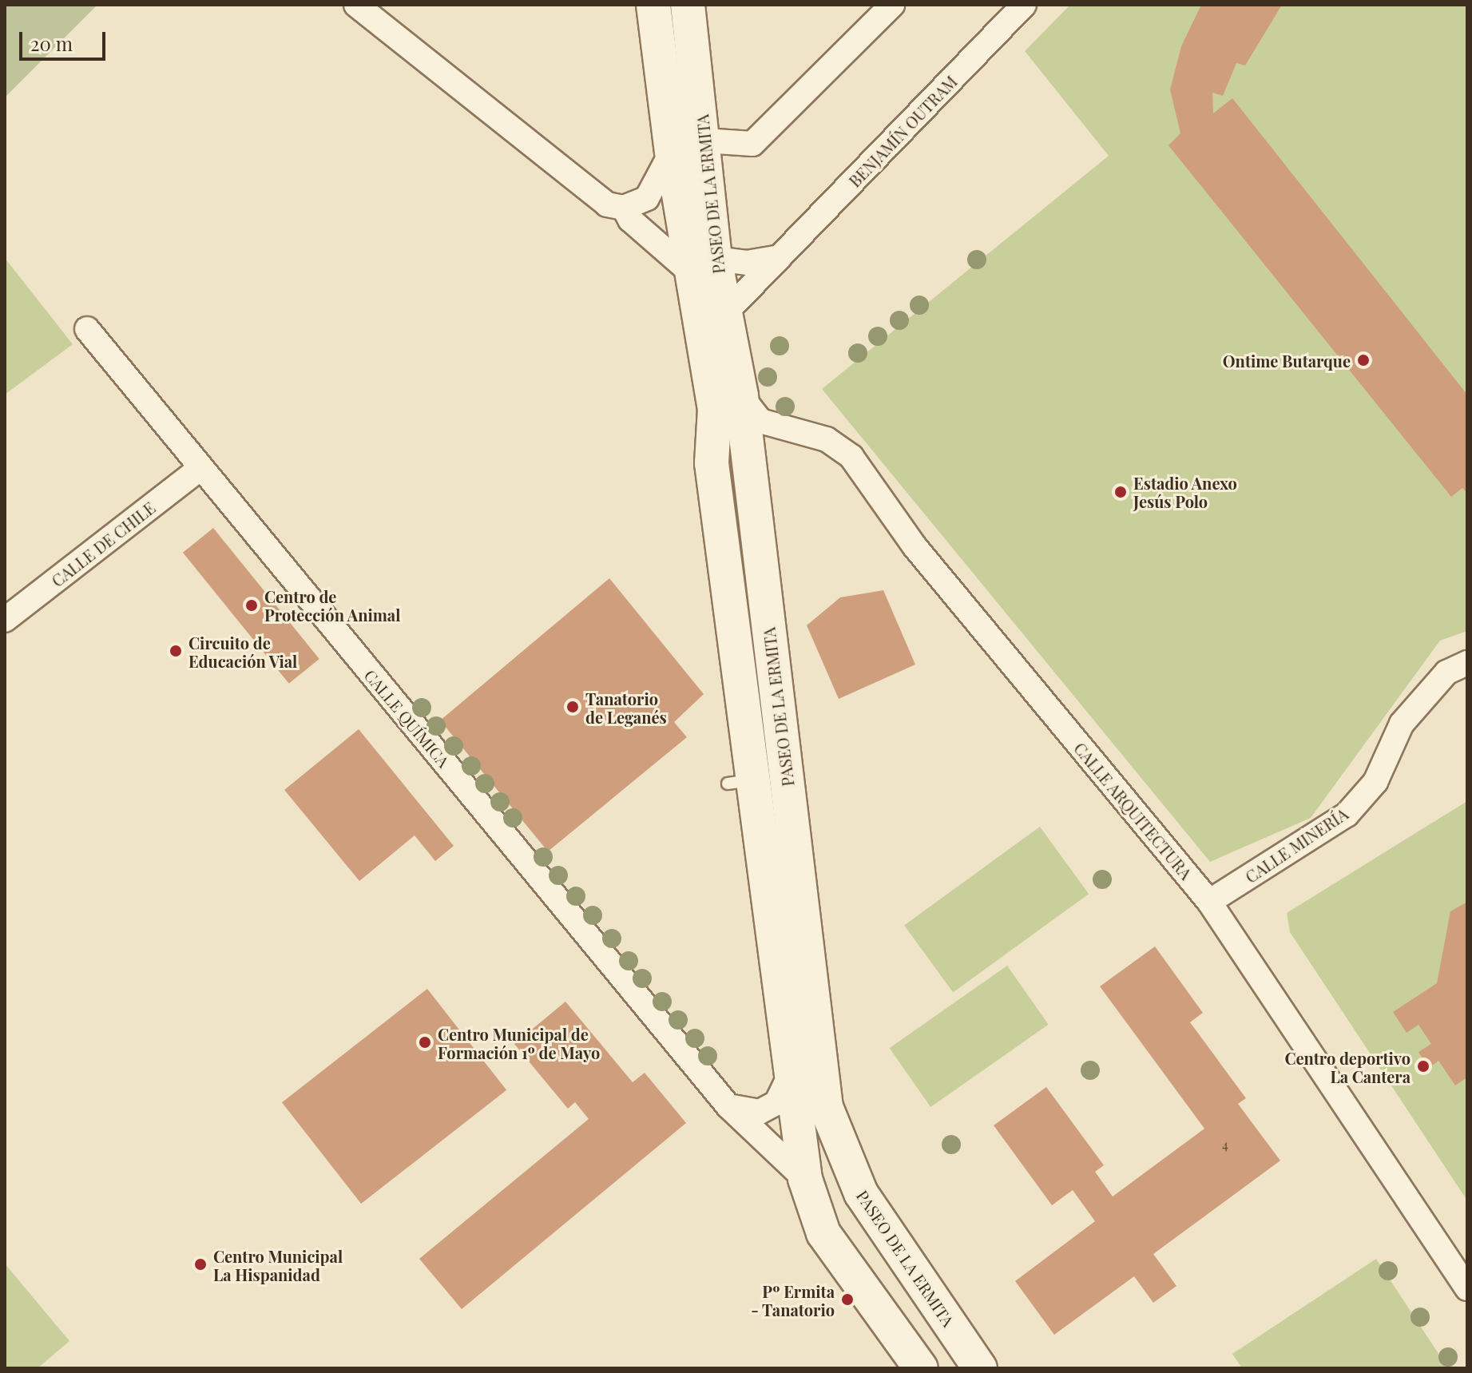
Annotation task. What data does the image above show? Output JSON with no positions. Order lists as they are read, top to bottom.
{
  "streets": {
    "main road": ["PASEO DE LA ERMITA"],
    "street": [
      "BENJAMÍN OUTRAM",
      "CALLE DE CHILE",
      "CALLE QUÍMICA",
      "CALLE ARQUITECTURA",
      "CALLE MINERÍA"
    ]
  },
  "crossings": [
    ["BENJAMÍN OUTRAM", "PASEO DE LA ERMITA"],
    ["PASEO DE LA ERMITA", "CALLE QUÍMICA"],
    ["PASEO DE LA ERMITA", "CALLE ARQUITECTURA"],
    ["CALLE DE CHILE", "CALLE QUÍMICA"],
    ["CALLE ARQUITECTURA", "CALLE MINERÍA"]
  ],
  "places": [
    "Ontime Butarque",
    "Estadio Anexo Jesús Polo",
    "Centro de Protección Animal",
    "Circuito de Educación Vial",
    "Tanatorio de Leganés",
    "Centro Municipal de Formación 1º de Mayo",
    "Centro deportivo La Cantera",
    "Centro Municipal La Hispanidad",
    "Pº Ermita - Tanatorio"
  ],
  "house_numbers": ["4"],
  "scale_bar": "20 m"
}
